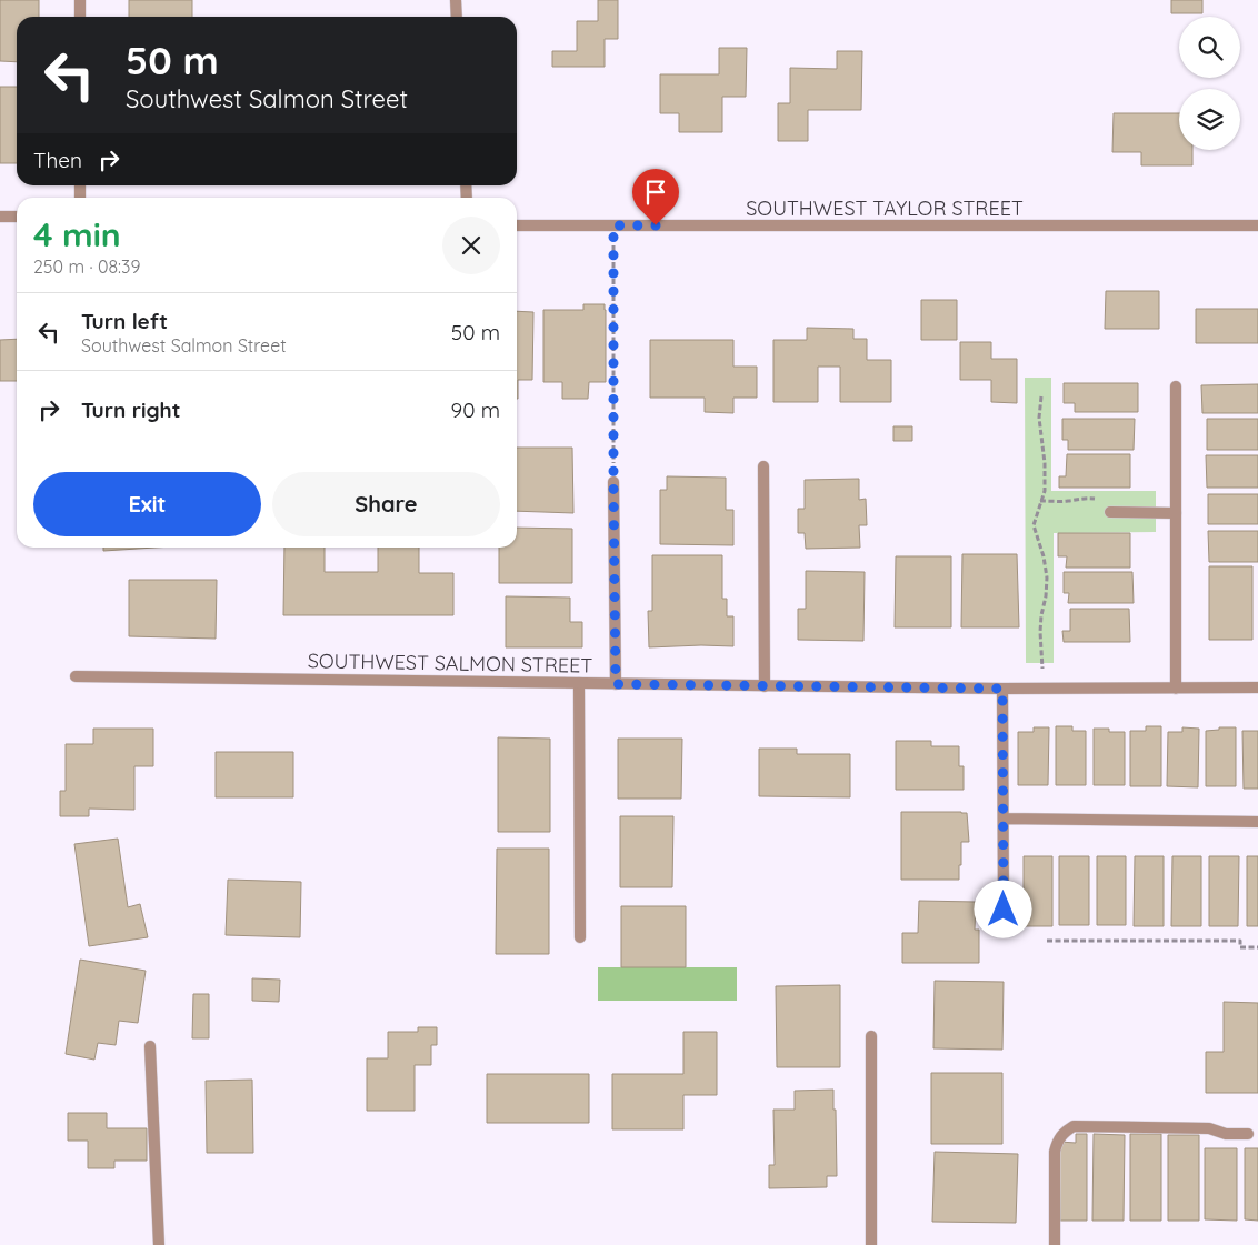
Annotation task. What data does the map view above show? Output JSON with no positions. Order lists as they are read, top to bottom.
{
  "streets": {
    "street": ["SOUTHWEST TAYLOR STREET", "SOUTHWEST SALMON STREET"]
  },
  "page": {
    "turn": ["50 m", "Southwest Salmon Street"],
    "then": "Then",
    "heading": ["4 min", "250 m · 08:39"],
    "list": [
      {
        "name": "Turn left",
        "note": "Southwest Salmon Street",
        "value": "50 m"
      },
      {
        "name": "Turn right",
        "value": "90 m"
      }
    ],
    "buttons": ["Exit", "Share"]
  }
}
